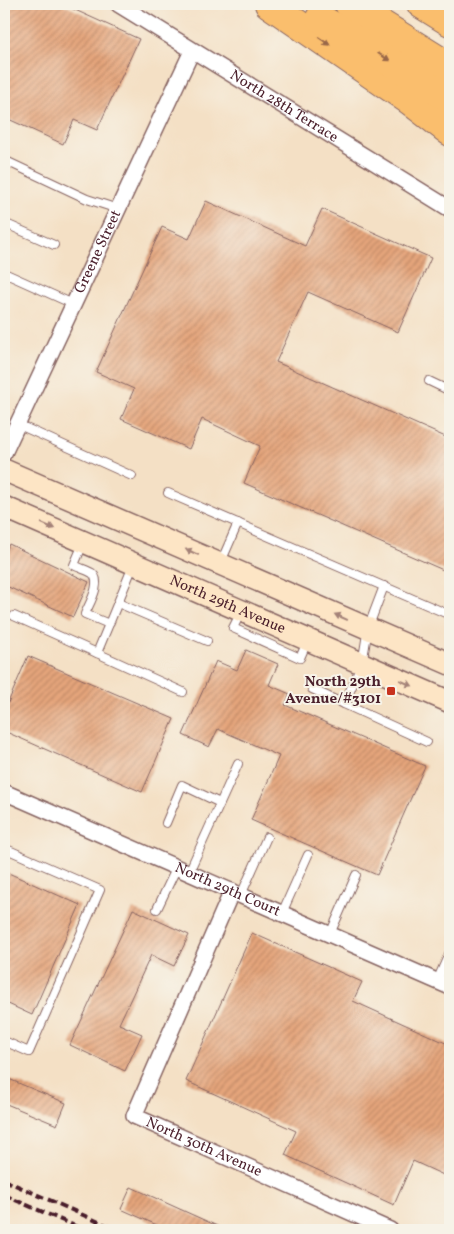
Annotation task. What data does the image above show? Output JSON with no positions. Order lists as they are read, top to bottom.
{
  "streets": {
    "street": [
      "North 28th Terrace",
      "Greene Street",
      "North 29th Avenue",
      "North 29th Court",
      "North 30th Avenue"
    ]
  },
  "crossings": [
    ["North 28th Terrace", "Greene Street"],
    ["North 29th Court", "North 30th Avenue"]
  ],
  "places": {
    "transit": ["North 29th Avenue/#3101"]
  }
}
